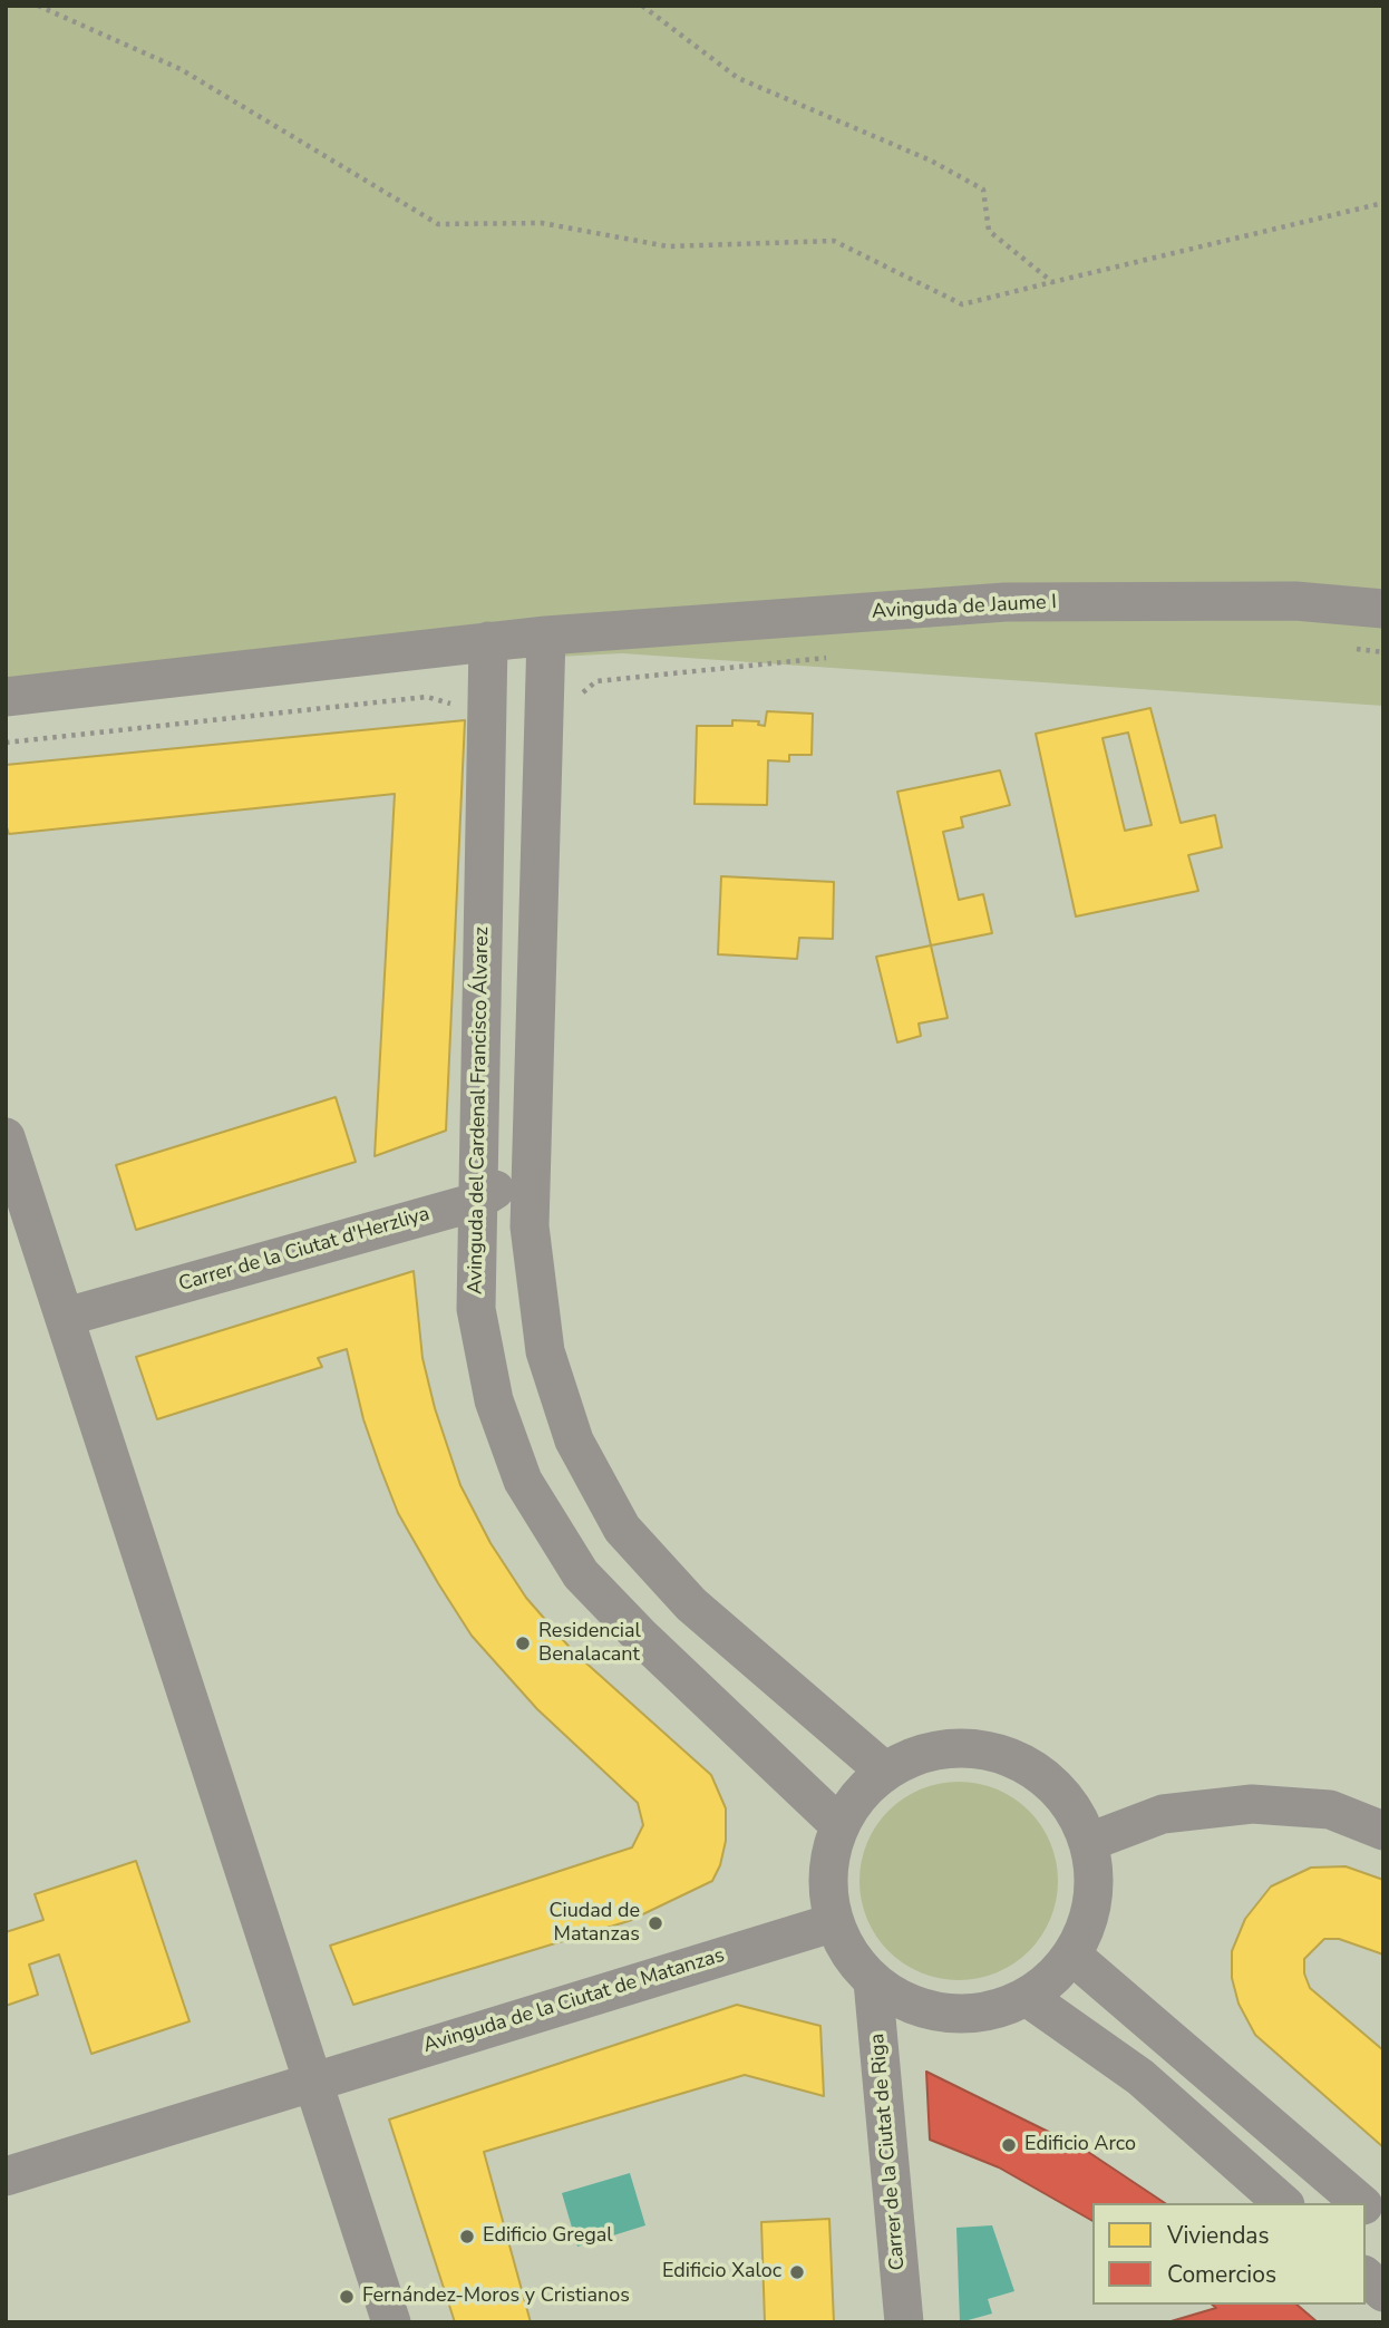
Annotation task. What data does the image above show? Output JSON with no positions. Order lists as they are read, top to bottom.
{
  "streets": {
    "street": [
      "Avinguda de Jaume I",
      "Avinguda del Cardenal Francisco Álvarez",
      "Carrer de la Ciutat d'Herzliya",
      "Avinguda de la Ciutat de Matanzas",
      "Carrer de la Ciutat de Riga"
    ]
  },
  "crossings": [
    ["Avinguda de Jaume I", "Avinguda del Cardenal Francisco Álvarez"],
    ["Avinguda del Cardenal Francisco Álvarez", "Carrer de la Ciutat d'Herzliya"],
    ["Avinguda del Cardenal Francisco Álvarez", "Avinguda de la Ciutat de Matanzas"],
    ["Avinguda del Cardenal Francisco Álvarez", "Carrer de la Ciutat de Riga"],
    ["Avinguda de la Ciutat de Matanzas", "Carrer de la Ciutat de Riga"]
  ],
  "places": [
    "Residencial Benalacant",
    "Ciudad de Matanzas",
    "Edificio Arco",
    "Edificio Gregal",
    "Edificio Xaloc",
    "Fernández-Moros y Cristianos"
  ],
  "legend": ["Viviendas", "Comercios"]
}
